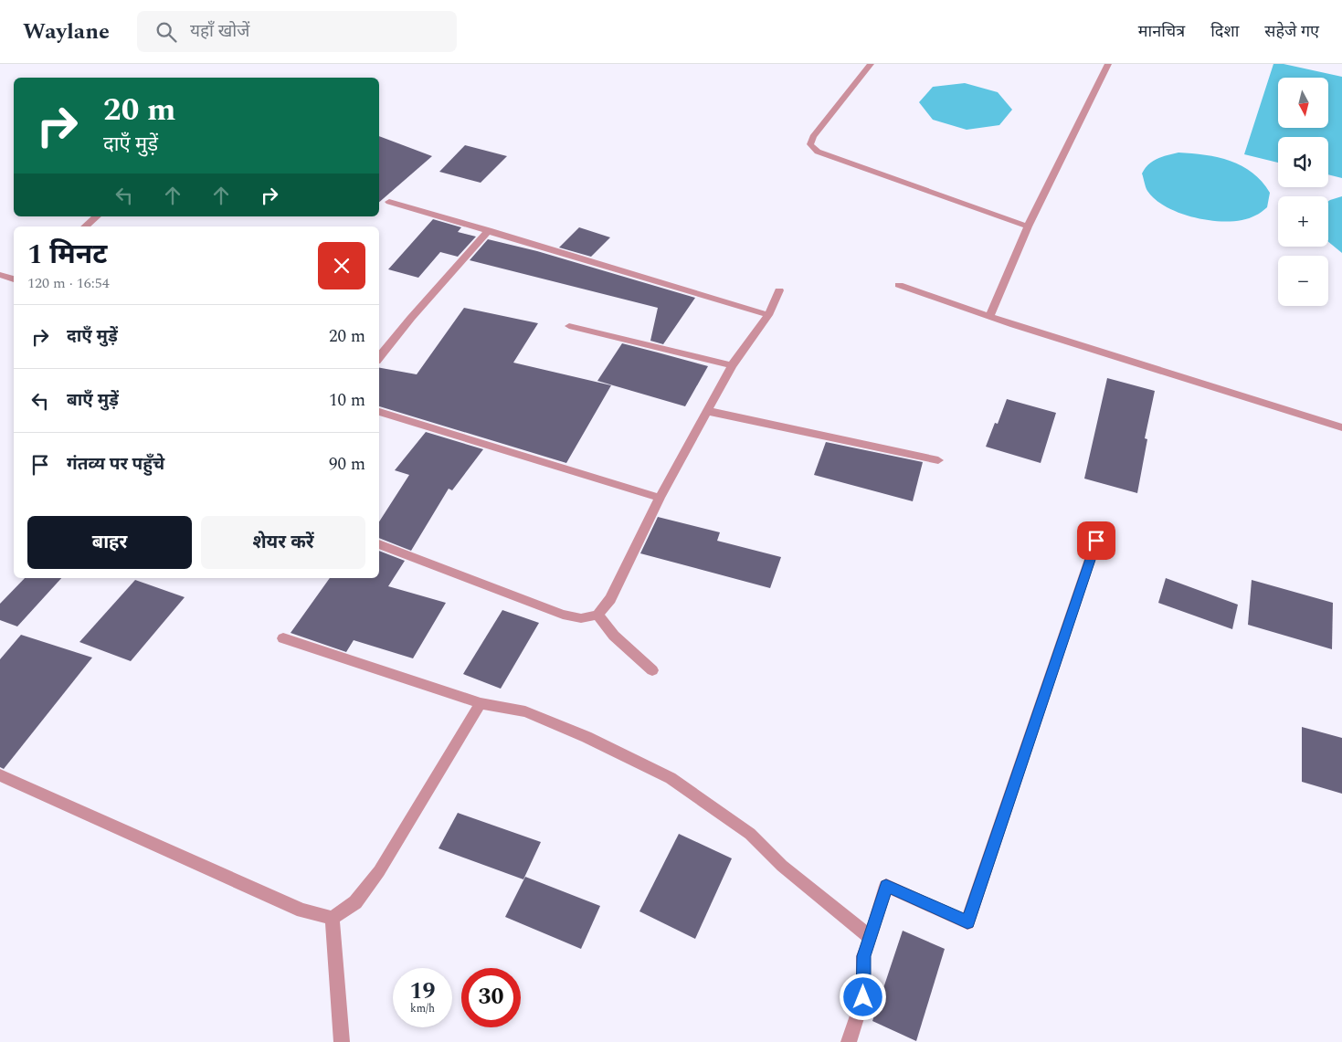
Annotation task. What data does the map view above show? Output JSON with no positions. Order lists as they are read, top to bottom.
{
  "north": "bottom",
  "page": {
    "header": "Waylane",
    "search": "यहाँ खोजें",
    "nav": ["मानचित्र", "दिशा", "सहेजे गए"],
    "map_buttons": ["+", "−"],
    "turn": ["20 m", "दाएँ मुड़ें"],
    "heading": ["1 मिनट", "120 m · 16:54"],
    "list": [
      {
        "name": "दाएँ मुड़ें",
        "value": "20 m"
      },
      {
        "name": "बाएँ मुड़ें",
        "value": "10 m"
      },
      {
        "name": "गंतव्य पर पहुँचे",
        "value": "90 m"
      }
    ],
    "buttons": ["बाहर", "शेयर करें"],
    "speed": "19 km/h",
    "limit": "30"
  }
}
